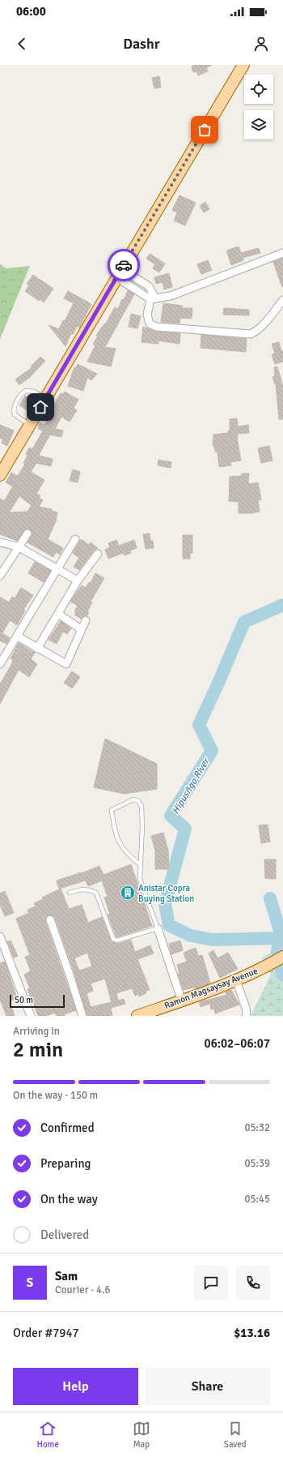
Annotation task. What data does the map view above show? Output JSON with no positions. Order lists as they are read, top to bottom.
{
  "streets": {
    "main road": ["Ramon Magsaysay Avenue"]
  },
  "water": ["Hipusñgo River"],
  "places": {
    "building": ["Anistar Copra Buying Station"]
  },
  "scale_bar": "50 m",
  "page": {
    "status": "06:00",
    "header": "Dashr",
    "scale": "50 m",
    "heading": ["2 min", "Arriving in", "06:02–06:07"],
    "panel": [
      "Sam",
      "Courier · 4.6",
      "Order #7947",
      "$13.16"
    ],
    "bar": "On the way · 150 m",
    "list": [
      ["Confirmed", "05:32"],
      ["Preparing", "05:39"],
      ["On the way", "05:45"],
      "Delivered"
    ],
    "round": "S",
    "buttons": ["Help", "Share"],
    "tabs": ["Home", "Map", "Saved"]
  }
}
